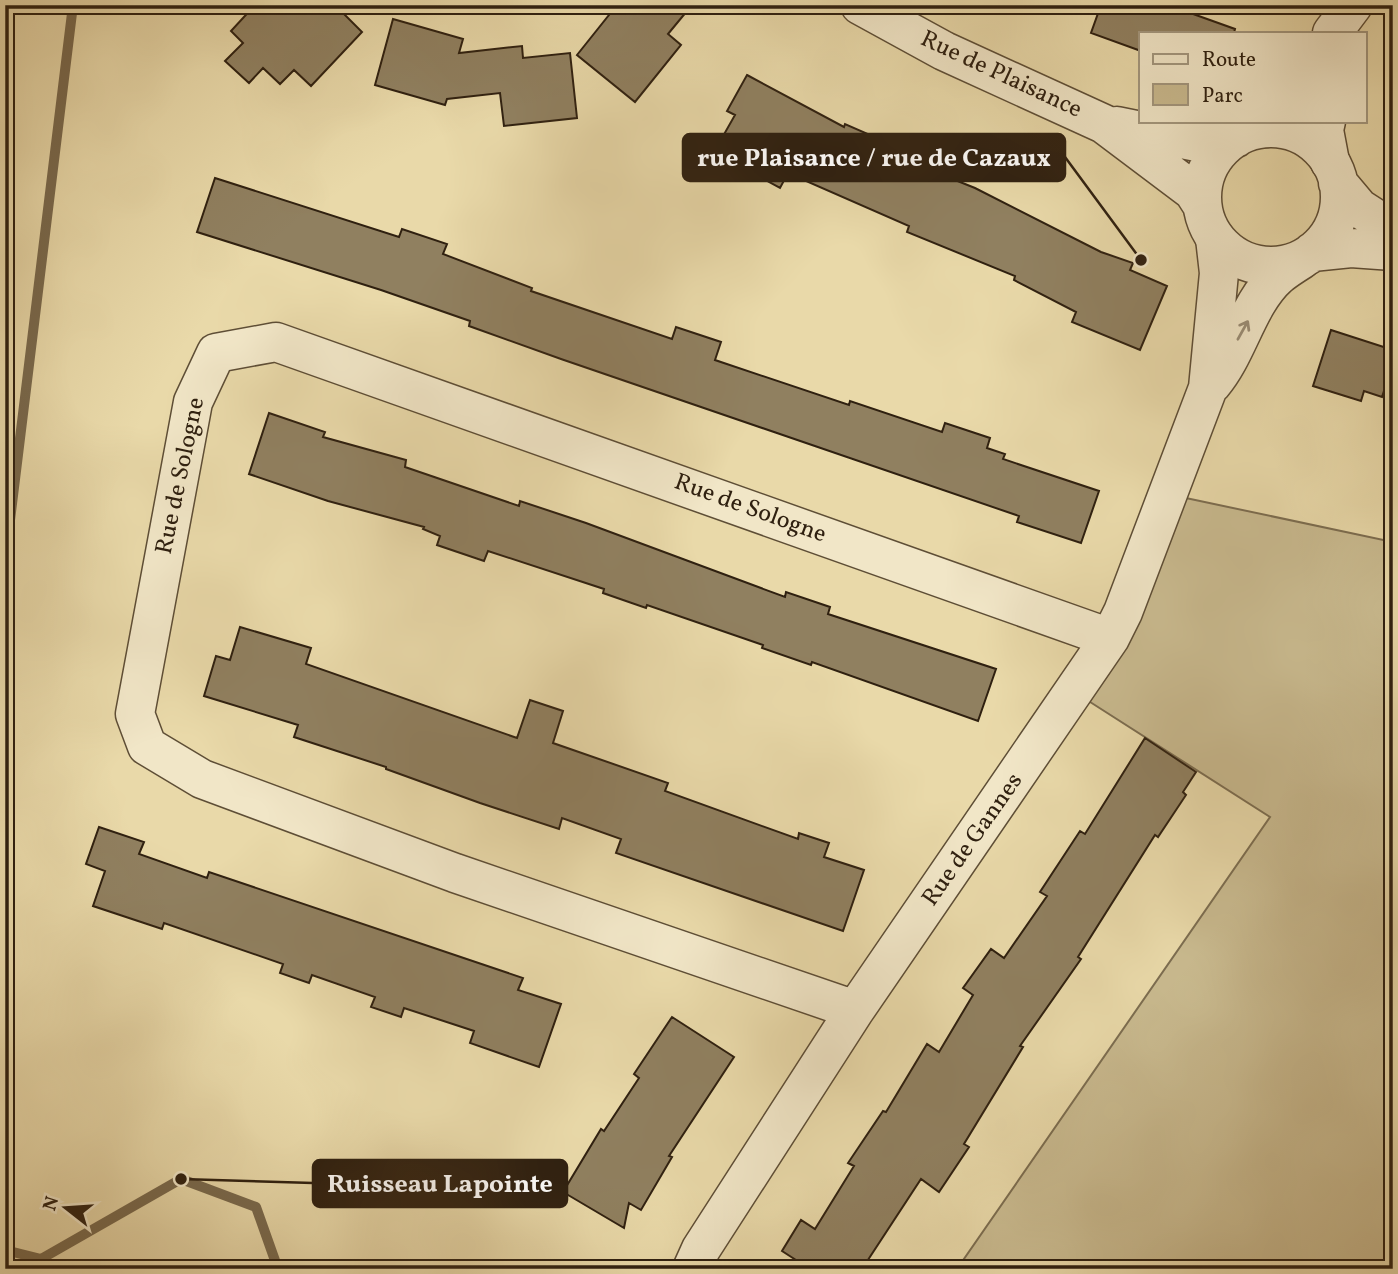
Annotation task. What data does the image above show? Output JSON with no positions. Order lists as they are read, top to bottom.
{
  "streets": {
    "street": ["Rue de Plaisance", "Rue de Sologne", "Rue de Gannes"]
  },
  "crossings": [
    ["Rue de Plaisance", "Rue de Gannes"],
    ["Rue de Sologne", "Rue de Gannes"]
  ],
  "places": ["rue Plaisance / rue de Cazaux", "Ruisseau Lapointe"],
  "legend": ["Route", "Parc"],
  "north": "left"
}
